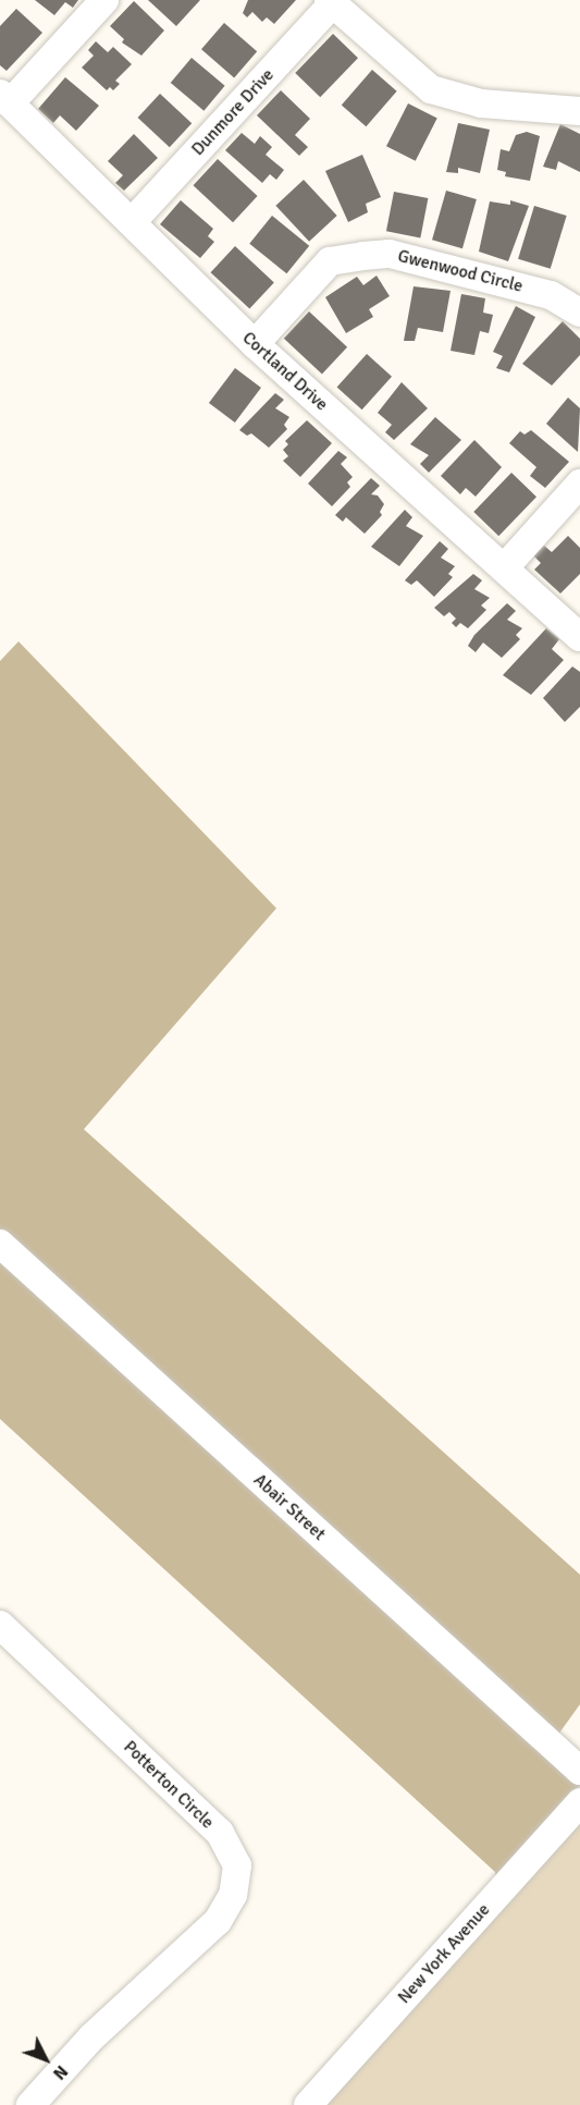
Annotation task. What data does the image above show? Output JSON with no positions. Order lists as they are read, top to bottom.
{
  "streets": {
    "street": [
      "Dunmore Drive",
      "Gwenwood Circle",
      "Cortland Drive",
      "Abair Street",
      "Potterton Circle",
      "New York Avenue"
    ]
  },
  "crossings": [
    ["Dunmore Drive", "Cortland Drive"],
    ["Gwenwood Circle", "Cortland Drive"]
  ],
  "north": "bottom right"
}
